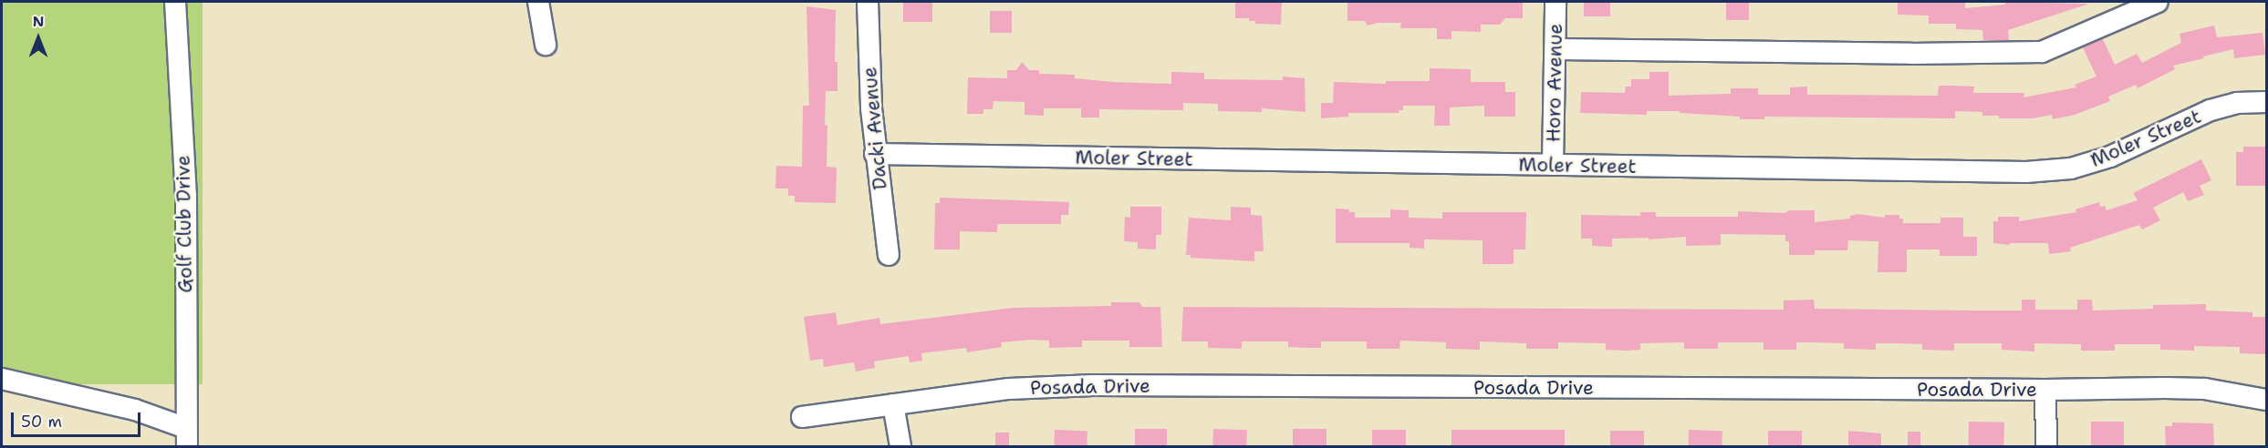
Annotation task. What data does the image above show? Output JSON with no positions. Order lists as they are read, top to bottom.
{
  "streets": {
    "street": [
      "Horo Avenue",
      "Dacki Avenue",
      "Moler Street",
      "Golf Club Drive",
      "Posada Drive"
    ]
  },
  "crossings": [
    ["Horo Avenue", "Moler Street"],
    ["Dacki Avenue", "Moler Street"]
  ],
  "scale_bar": "50 m",
  "north": "top"
}
